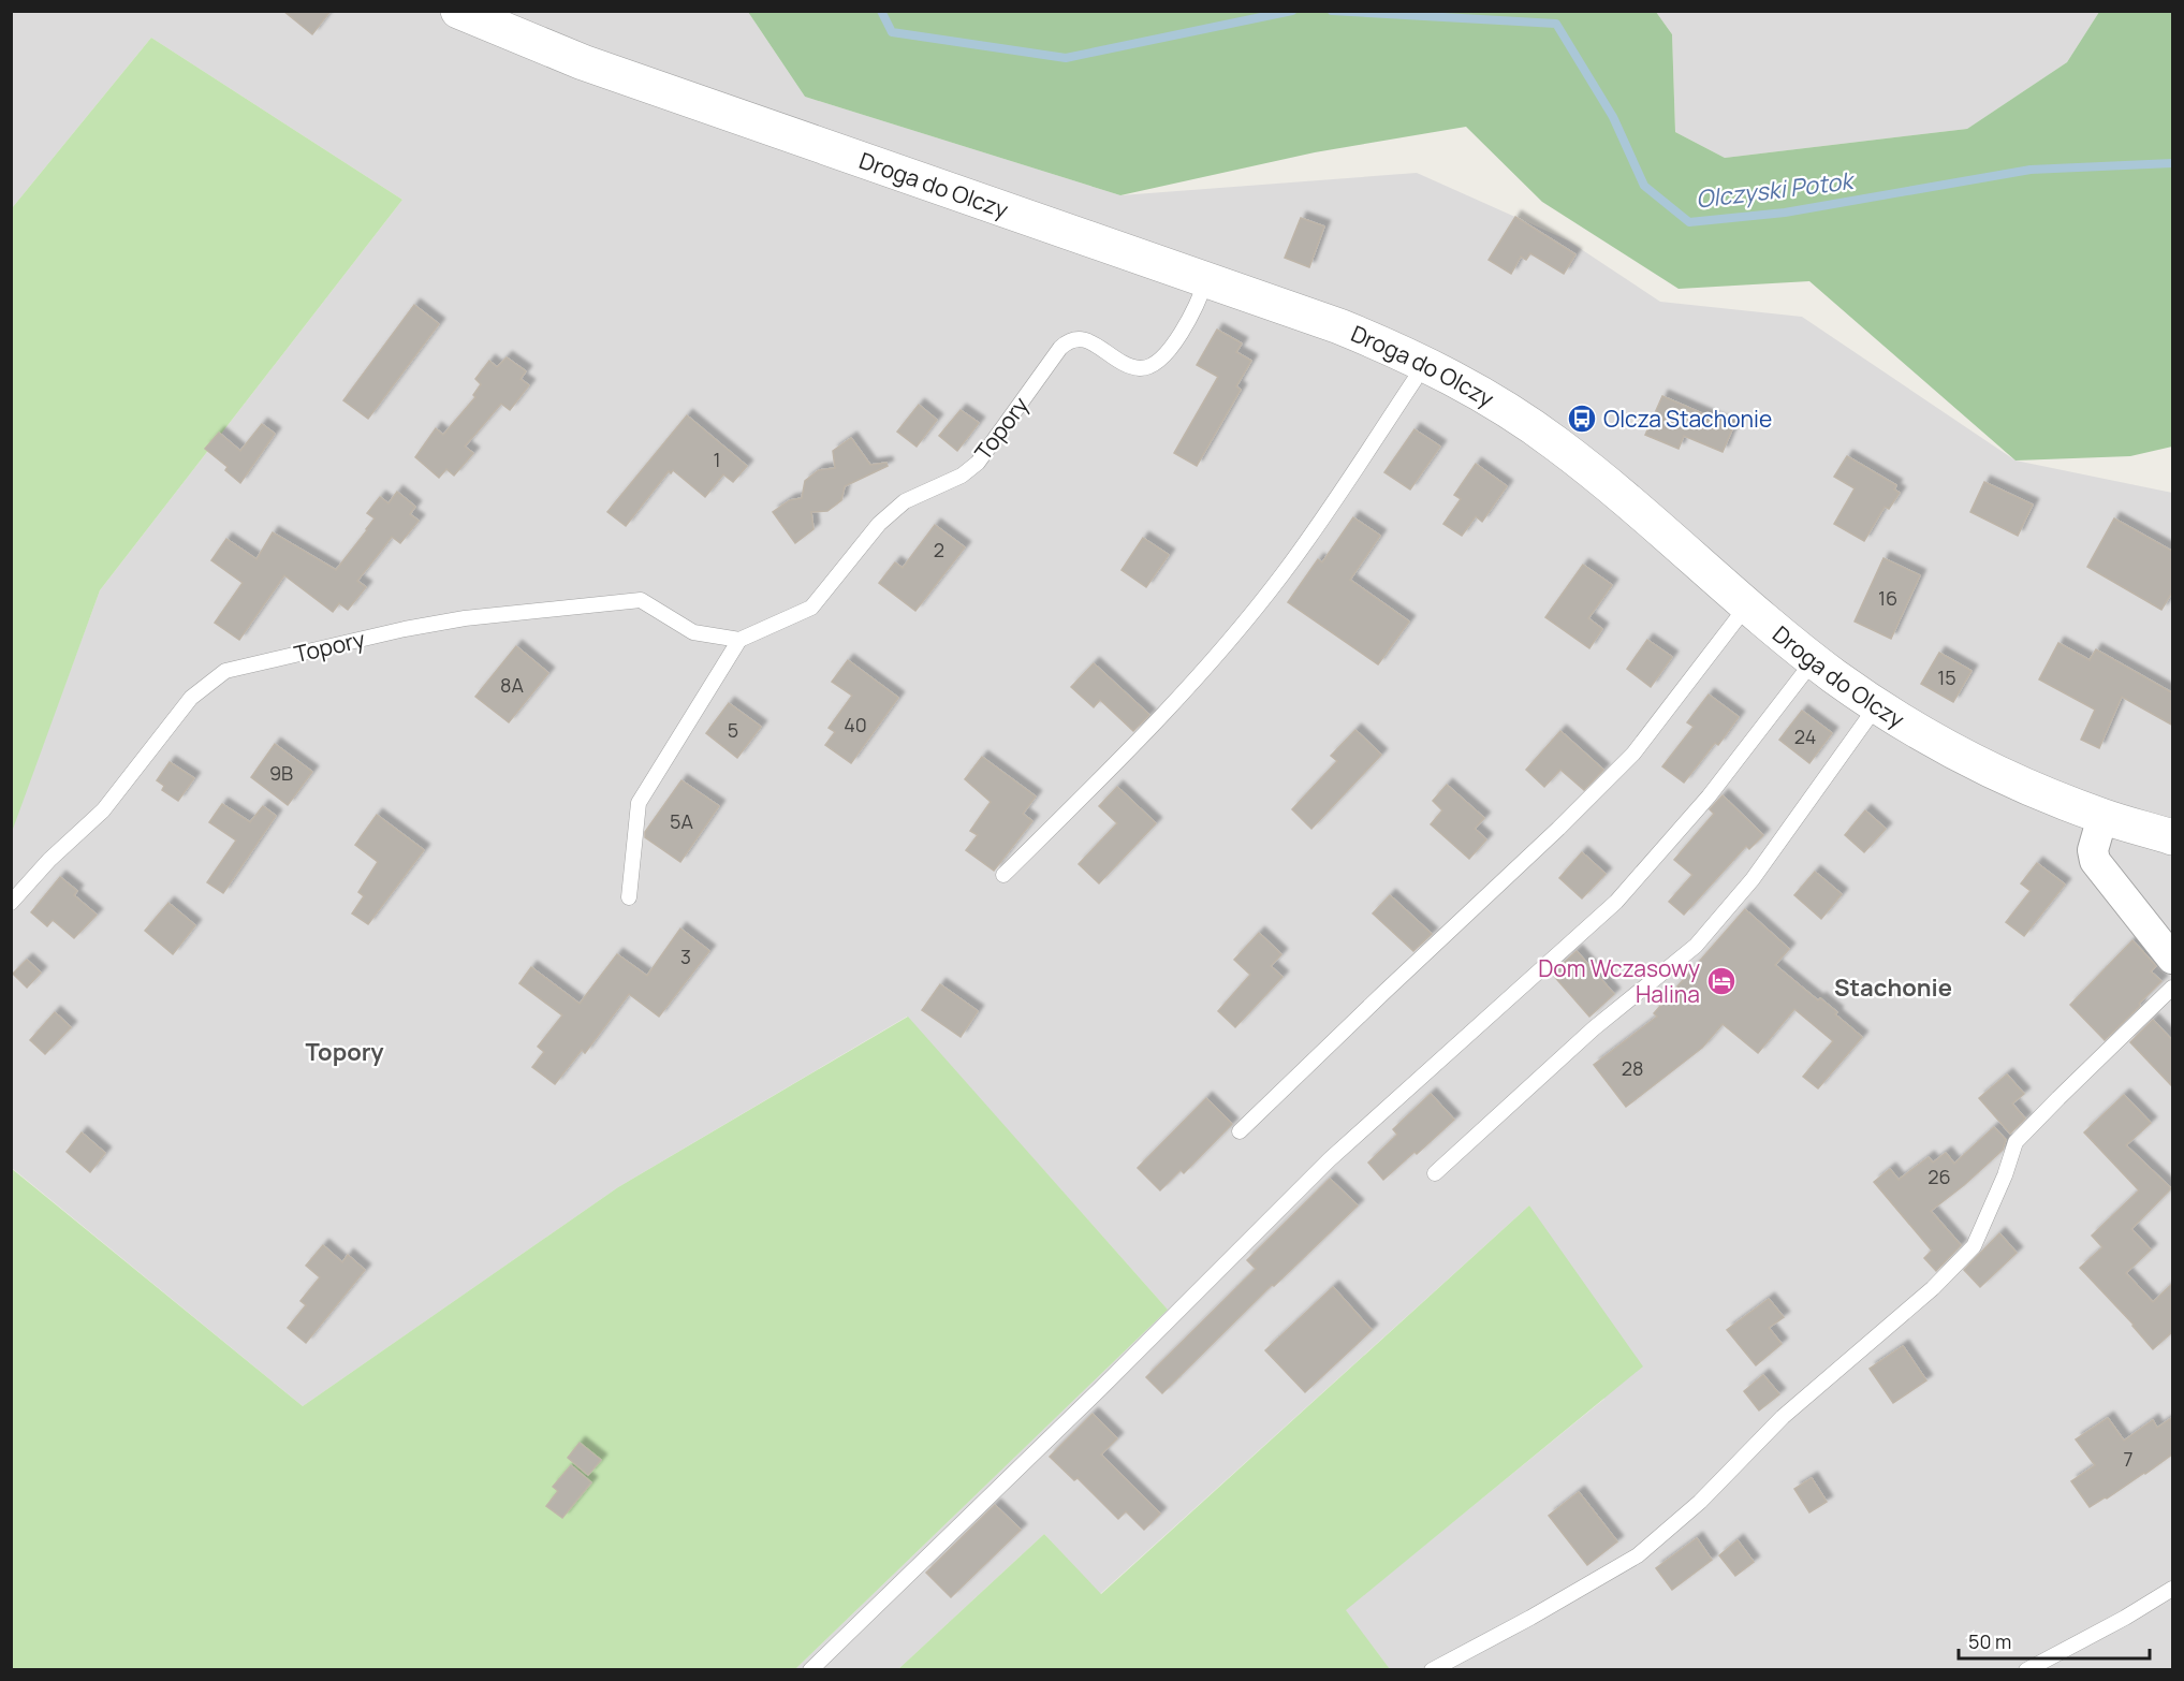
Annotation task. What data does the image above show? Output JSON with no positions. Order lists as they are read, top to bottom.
{
  "streets": {
    "street": ["Droga do Olczy"],
    "lane": ["Topory"]
  },
  "crossings": [
    ["Droga do Olczy", "Topory"]
  ],
  "districts": ["Stachonie", "Topory"],
  "water": ["Olczyski Potok"],
  "places": {
    "bus stop": ["Olcza Stachonie"],
    "hotel": ["Dom Wczasowy Halina"]
  },
  "house_numbers": [
    "1",
    "2",
    "16",
    "15",
    "8A",
    "40",
    "5",
    "24",
    "9B",
    "5A",
    "3",
    "28",
    "26",
    "7"
  ],
  "scale_bar": "50 m"
}
